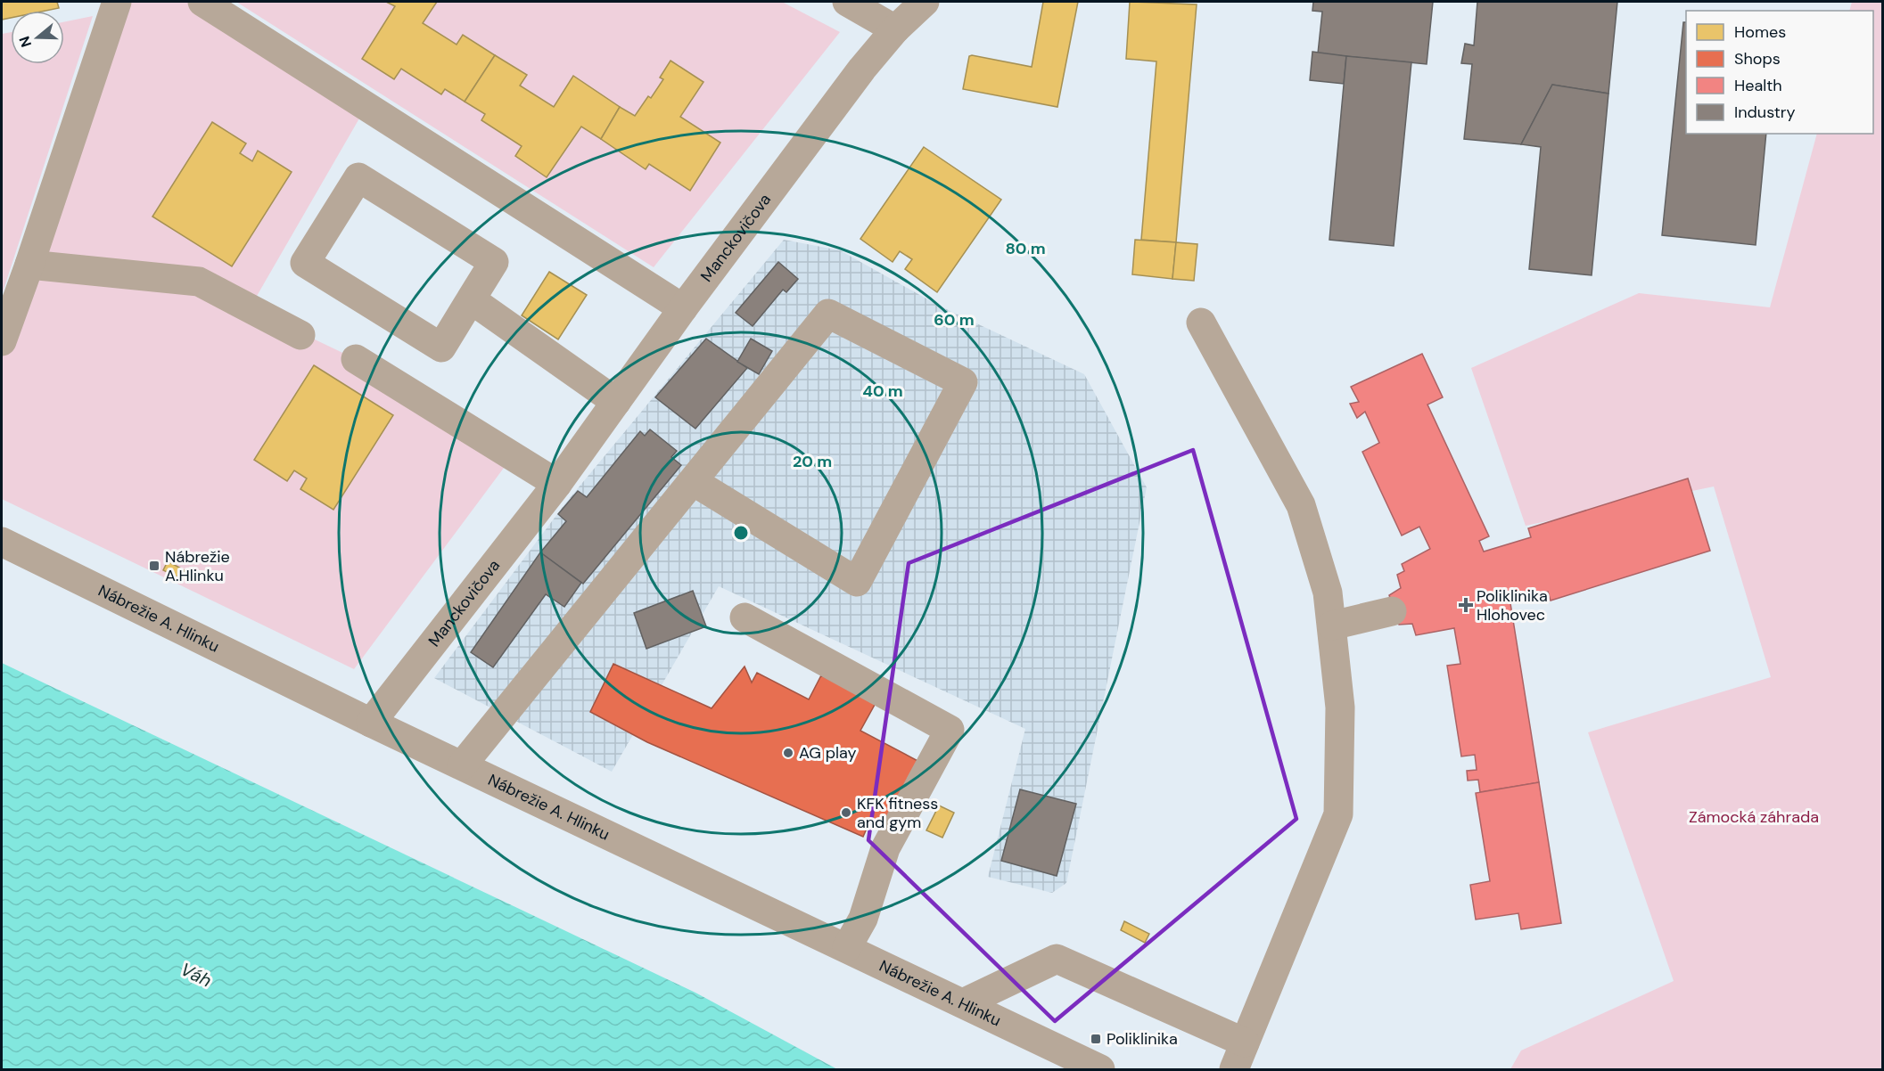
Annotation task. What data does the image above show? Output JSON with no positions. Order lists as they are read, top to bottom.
{
  "streets": {
    "street": ["Manckovičova", "Nábrežie A. Hlinku"]
  },
  "crossings": [
    ["Manckovičova", "Nábrežie A. Hlinku"]
  ],
  "water": ["Váh"],
  "parks": ["Zámocká záhrada"],
  "places": {
    "transit": ["Nábrežie A.Hlinku", "Poliklinika"],
    "health": ["Poliklinika Hlohovec"],
    "other": ["AG play", "KFK fitness and gym"]
  },
  "legend": [
    "Homes",
    "Shops",
    "Health",
    "Industry"
  ],
  "north": "left",
  "rings": [
    "80 m",
    "60 m",
    "40 m",
    "20 m"
  ]
}
